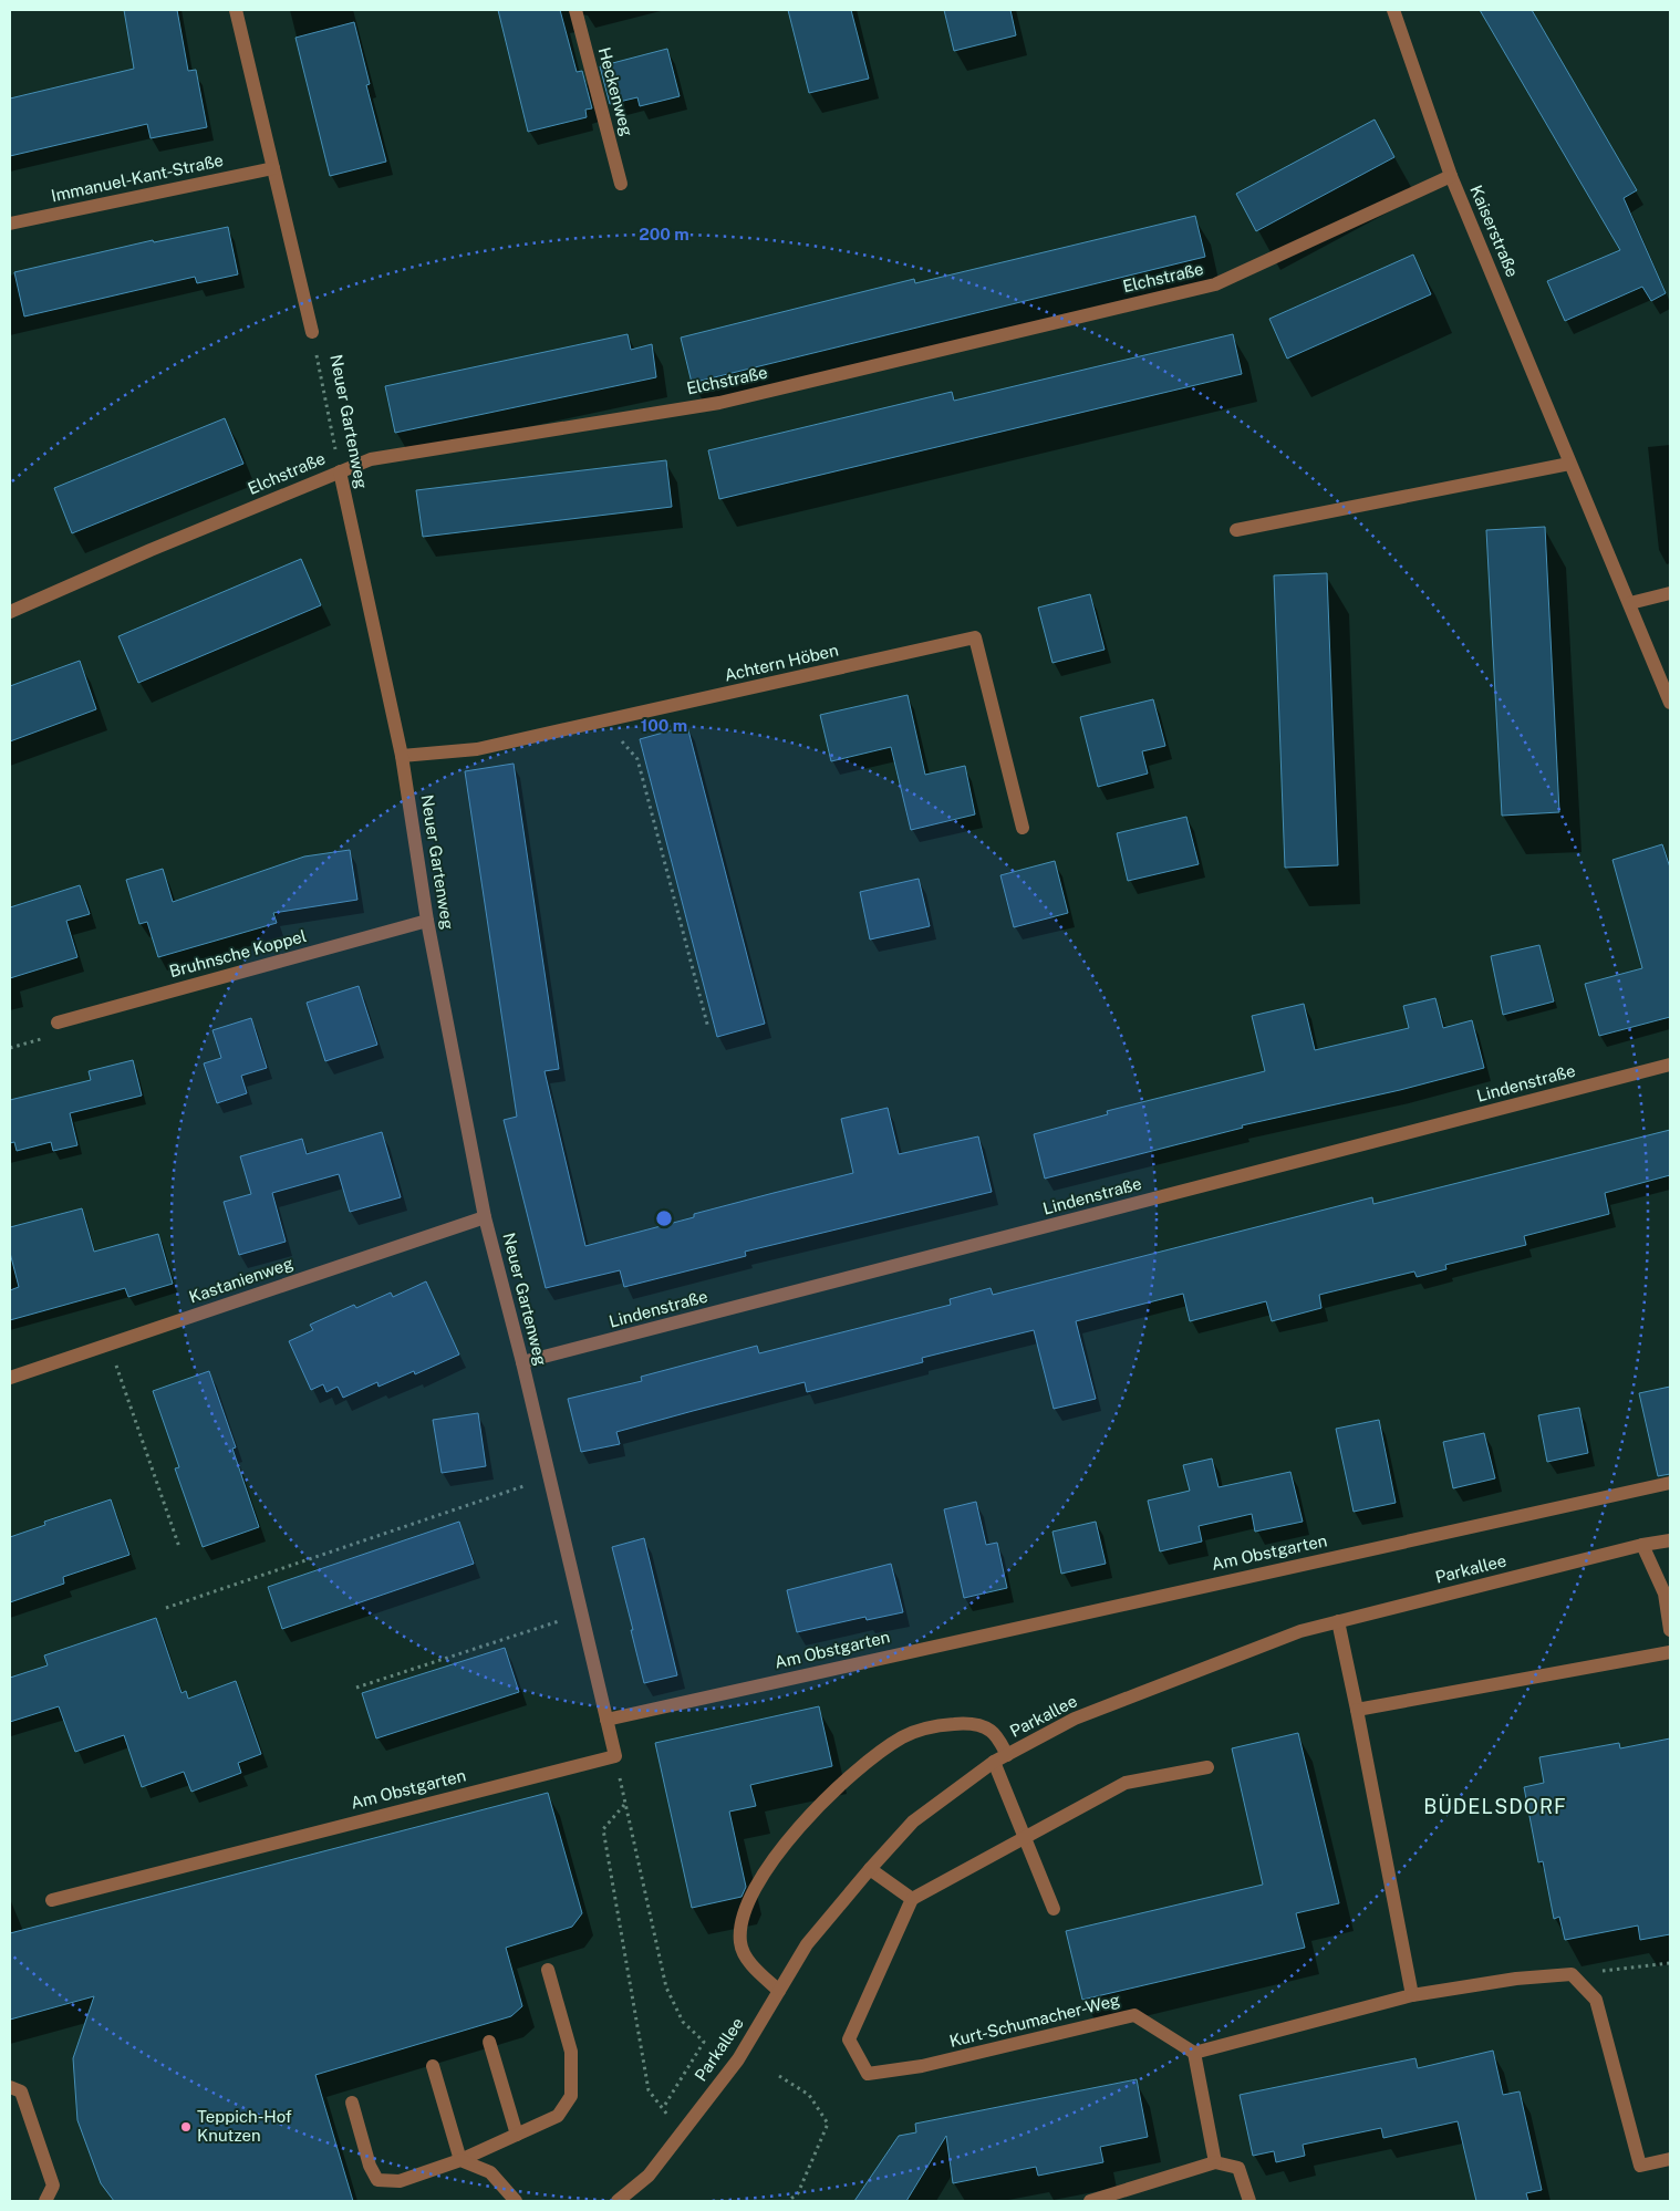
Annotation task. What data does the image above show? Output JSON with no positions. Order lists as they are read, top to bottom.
{
  "streets": {
    "street": [
      "Heckenweg",
      "Immanuel-Kant-Straße",
      "Kaiserstraße",
      "Elchstraße",
      "Neuer Gartenweg",
      "Achtern Höben",
      "Bruhnsche Koppel",
      "Lindenstraße",
      "Kastanienweg",
      "Am Obstgarten",
      "Parkallee",
      "Kurt-Schumacher-Weg"
    ]
  },
  "crossings": [
    ["Kaiserstraße", "Elchstraße"],
    ["Elchstraße", "Neuer Gartenweg"],
    ["Neuer Gartenweg", "Achtern Höben"],
    ["Neuer Gartenweg", "Bruhnsche Koppel"],
    ["Neuer Gartenweg", "Lindenstraße"],
    ["Neuer Gartenweg", "Kastanienweg"],
    ["Neuer Gartenweg", "Am Obstgarten"]
  ],
  "districts": ["BÜDELSDORF"],
  "places": ["Teppich-Hof Knutzen"],
  "rings": ["200 m", "100 m"]
}
